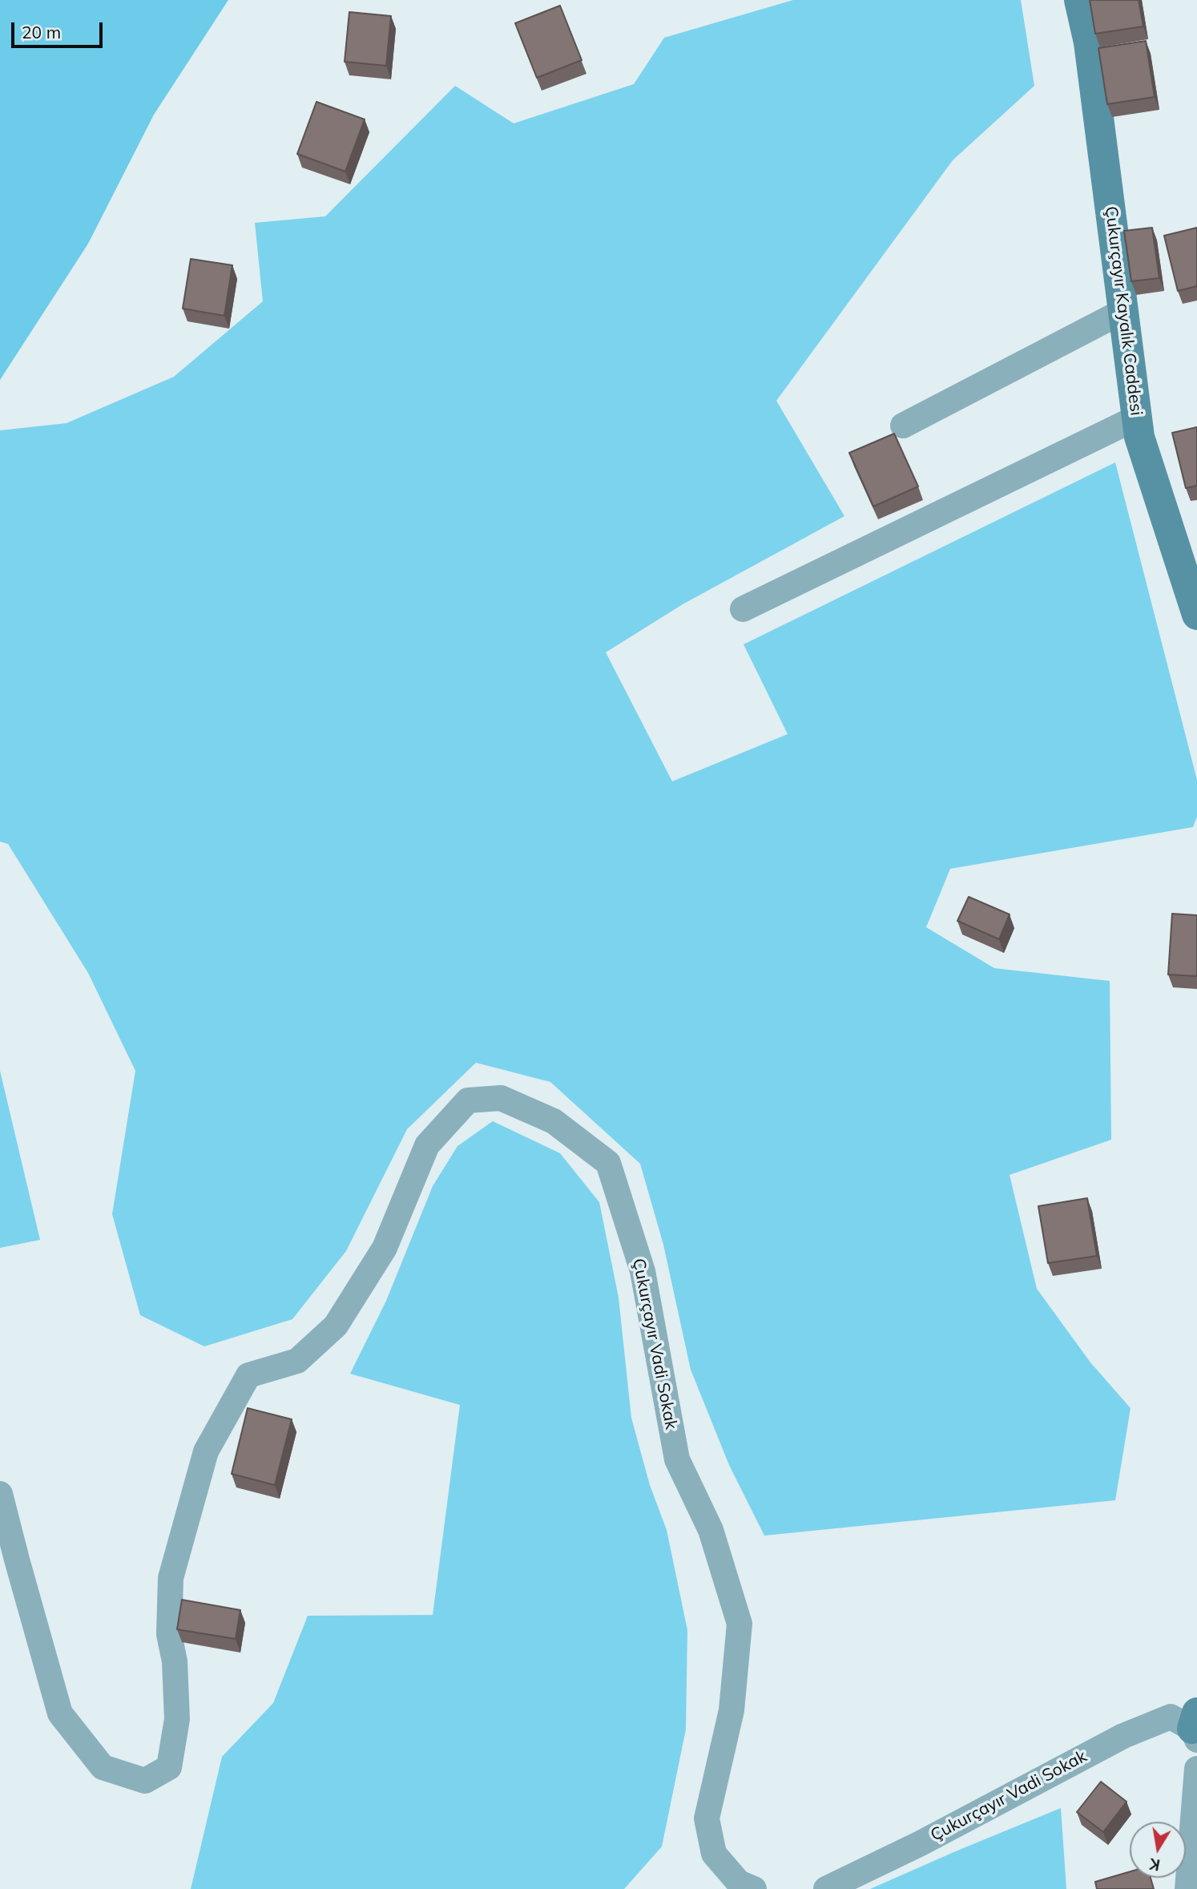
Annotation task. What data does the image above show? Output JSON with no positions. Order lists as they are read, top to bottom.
{
  "streets": {
    "street": ["Çukurçayır Kayalık Caddesi", "Çukurçayır Vadi Sokak"]
  },
  "scale_bar": "20 m",
  "north": "bottom"
}
